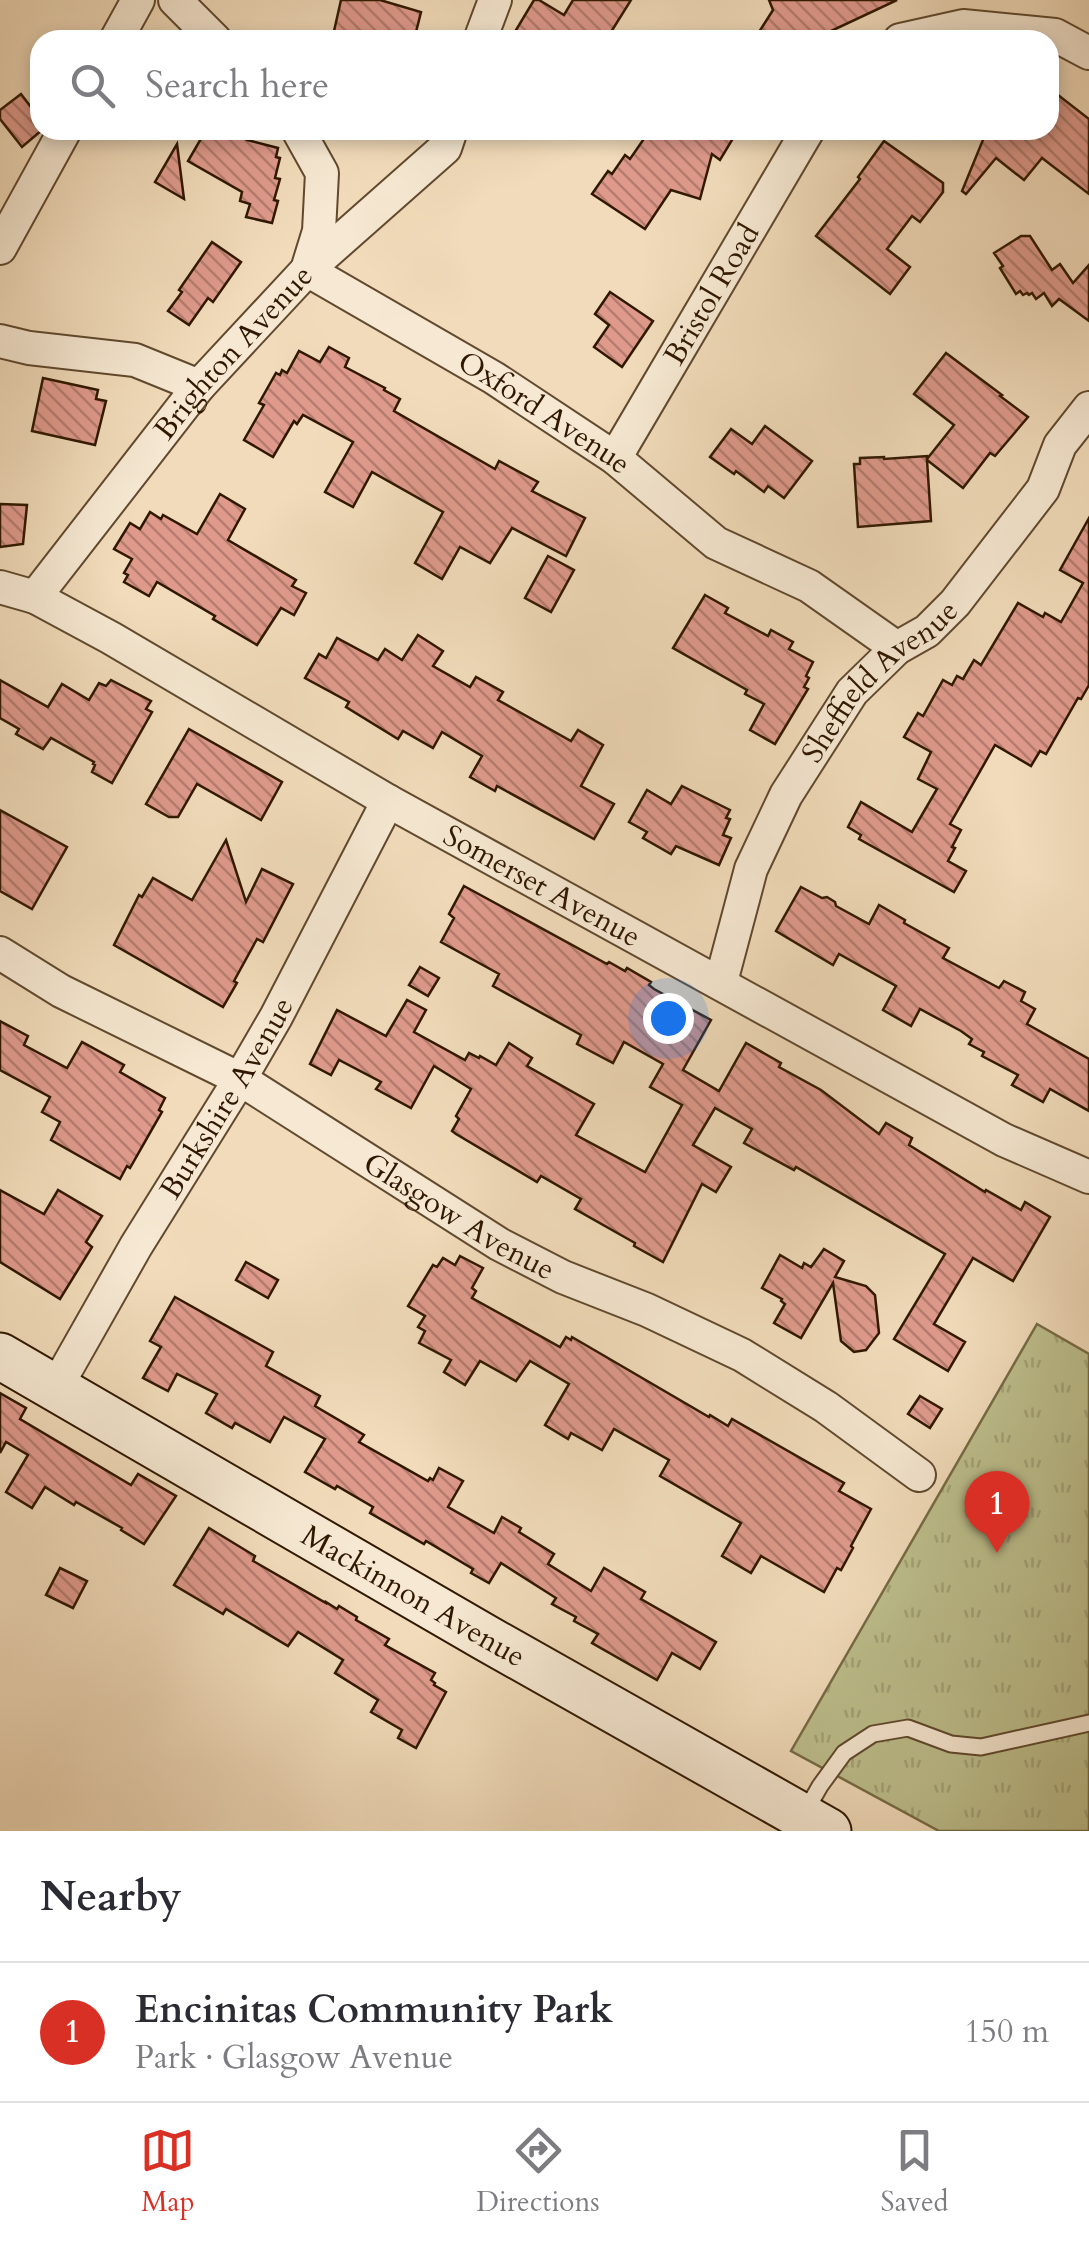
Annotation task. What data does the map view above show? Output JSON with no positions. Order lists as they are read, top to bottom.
{
  "streets": {
    "street": [
      "Bristol Road",
      "Brighton Avenue",
      "Oxford Avenue",
      "Sheffield Avenue",
      "Somerset Avenue",
      "Burkshire Avenue",
      "Glasgow Avenue",
      "Mackinnon Avenue"
    ]
  },
  "crossings": [
    ["Bristol Road", "Oxford Avenue"],
    ["Brighton Avenue", "Oxford Avenue"],
    ["Brighton Avenue", "Somerset Avenue"],
    ["Oxford Avenue", "Sheffield Avenue"],
    ["Sheffield Avenue", "Somerset Avenue"],
    ["Somerset Avenue", "Burkshire Avenue"],
    ["Burkshire Avenue", "Glasgow Avenue"],
    ["Burkshire Avenue", "Mackinnon Avenue"]
  ],
  "page": {
    "search": "Search here",
    "pins": "1",
    "heading": "Nearby",
    "list": [
      {
        "mark": "1",
        "name": "Encinitas Community Park",
        "note": "Park · Glasgow Avenue",
        "value": "150 m"
      }
    ],
    "nav": ["Map", "Directions", "Saved"]
  }
}
